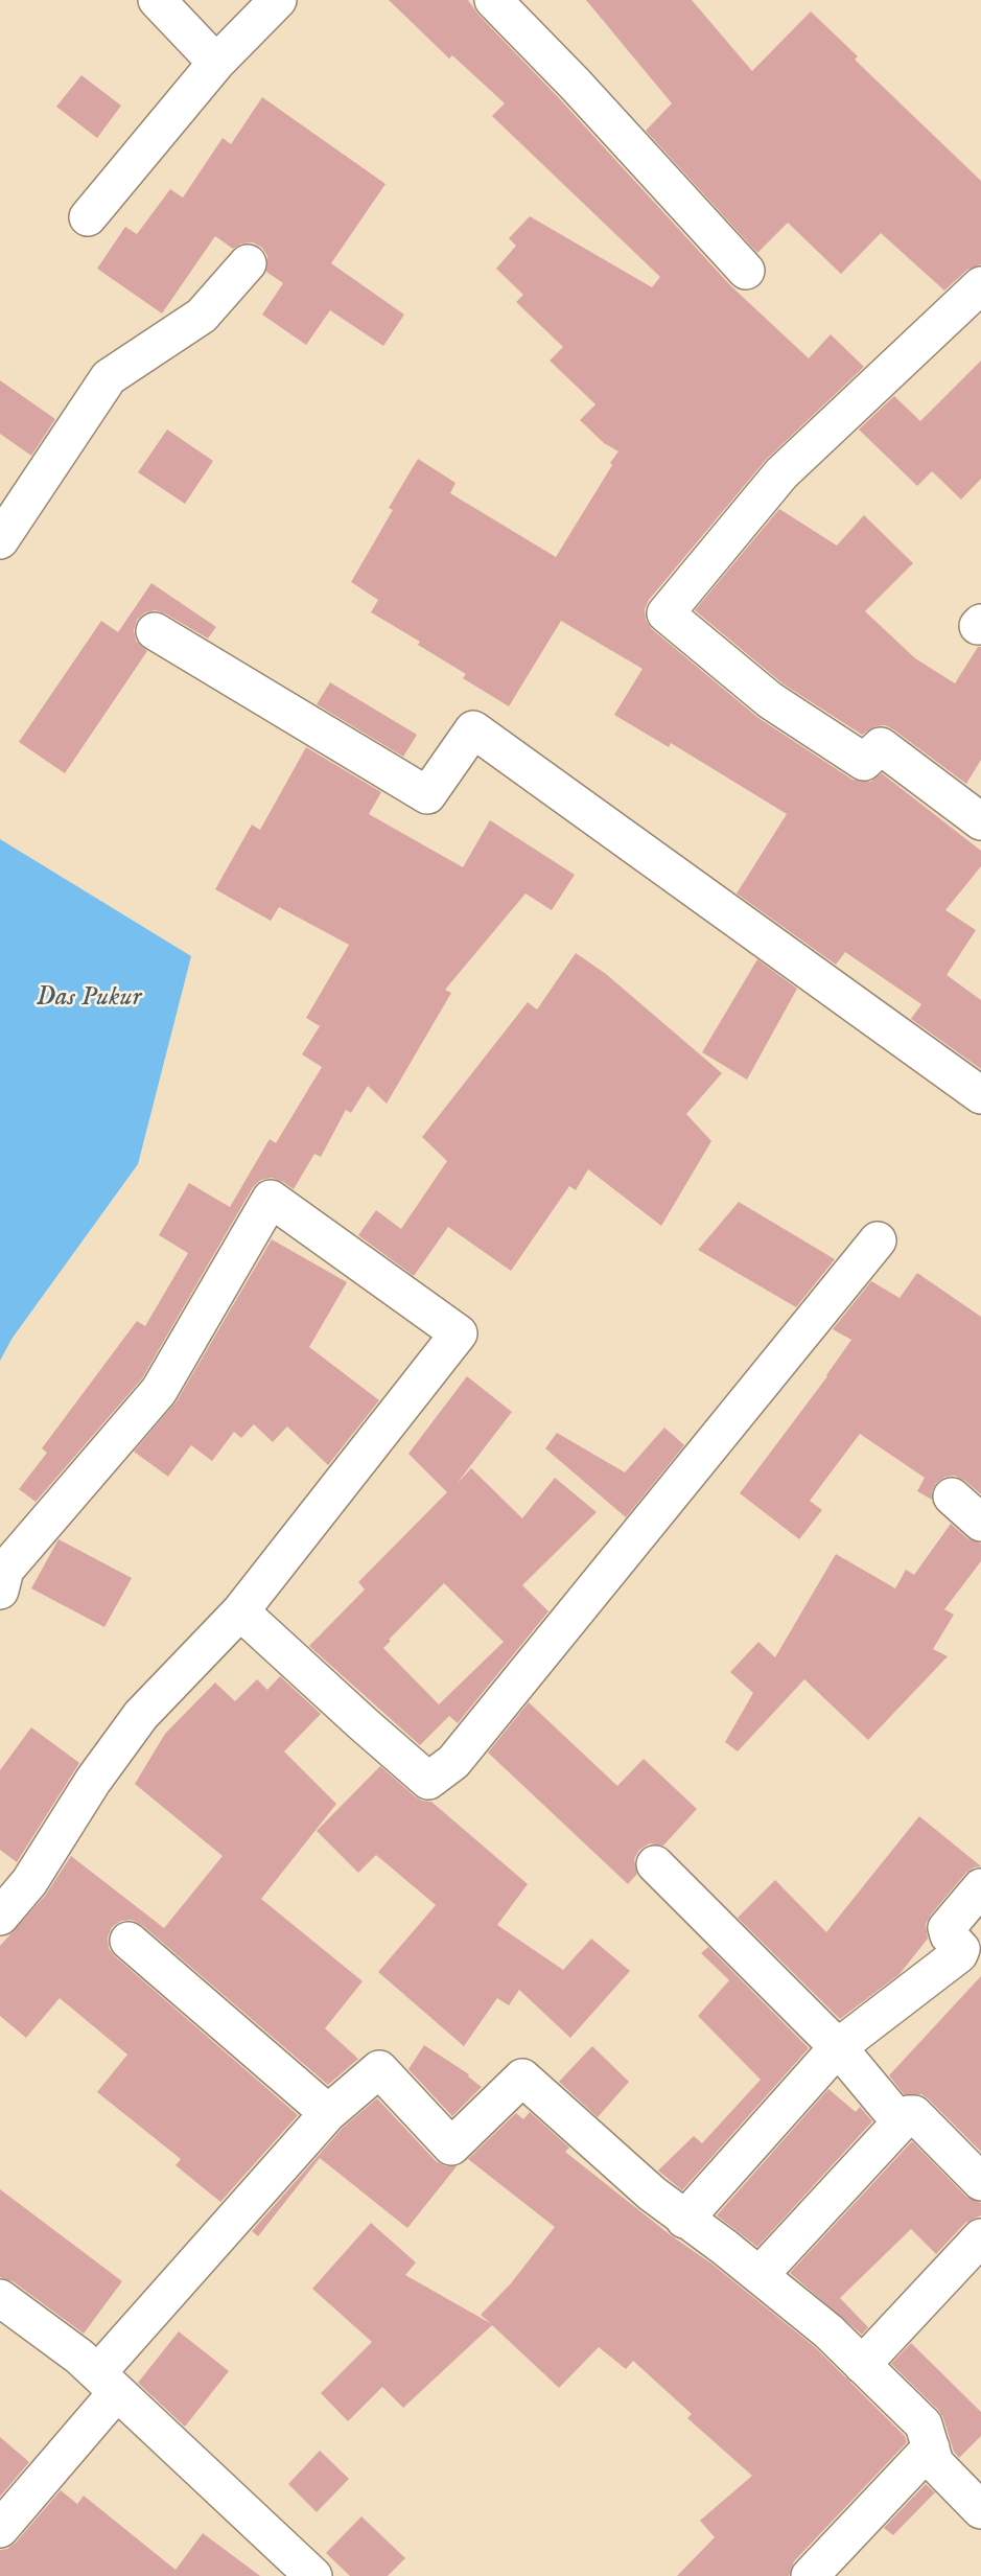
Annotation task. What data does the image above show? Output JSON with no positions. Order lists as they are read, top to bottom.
{
  "water": ["Das Pukur"]
}
